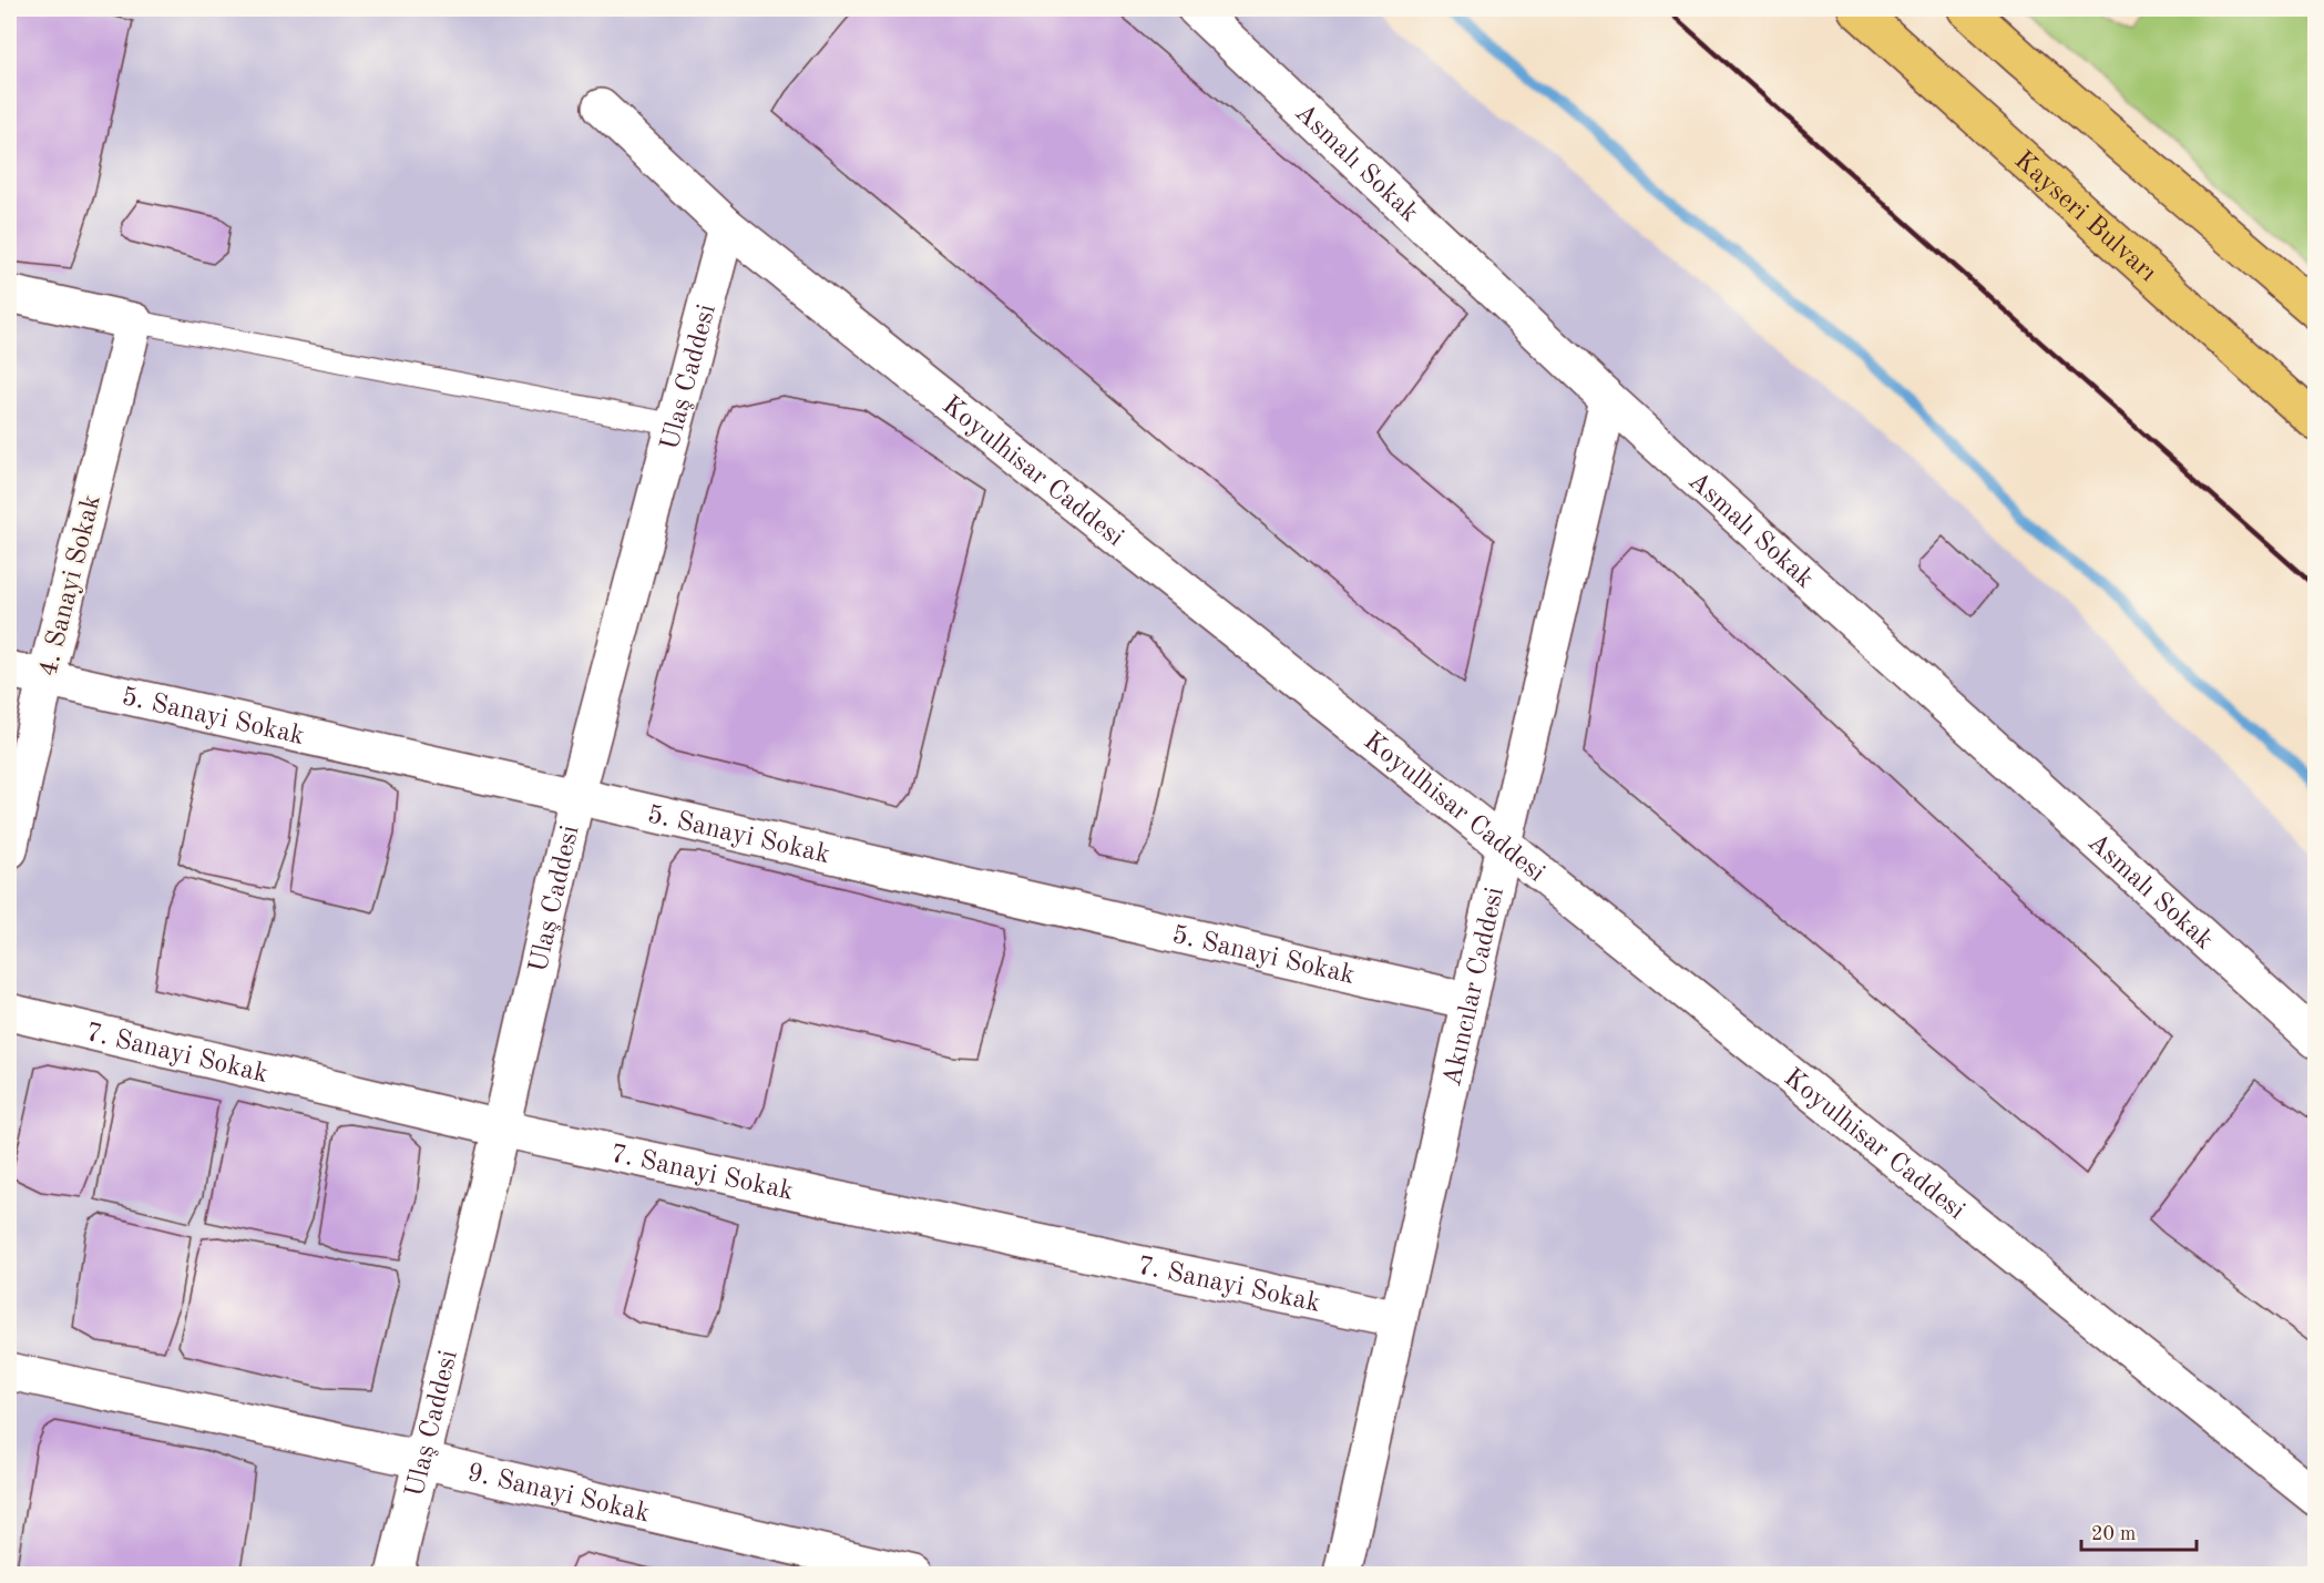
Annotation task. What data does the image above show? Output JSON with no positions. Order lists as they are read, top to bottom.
{
  "streets": {
    "highway": ["Kayseri Bulvarı"],
    "street": [
      "Asmalı Sokak",
      "Ulaş Caddesi",
      "Koyulhisar Caddesi",
      "4. Sanayi Sokak",
      "5. Sanayi Sokak",
      "Akıncılar Caddesi",
      "7. Sanayi Sokak",
      "9. Sanayi Sokak"
    ]
  },
  "crossings": [
    ["Asmalı Sokak", "Akıncılar Caddesi"],
    ["Ulaş Caddesi", "Koyulhisar Caddesi"],
    ["Ulaş Caddesi", "5. Sanayi Sokak"],
    ["Ulaş Caddesi", "7. Sanayi Sokak"],
    ["Ulaş Caddesi", "9. Sanayi Sokak"],
    ["Koyulhisar Caddesi", "Akıncılar Caddesi"],
    ["4. Sanayi Sokak", "5. Sanayi Sokak"],
    ["5. Sanayi Sokak", "Akıncılar Caddesi"],
    ["Akıncılar Caddesi", "7. Sanayi Sokak"]
  ],
  "scale_bar": "20 m"
}
